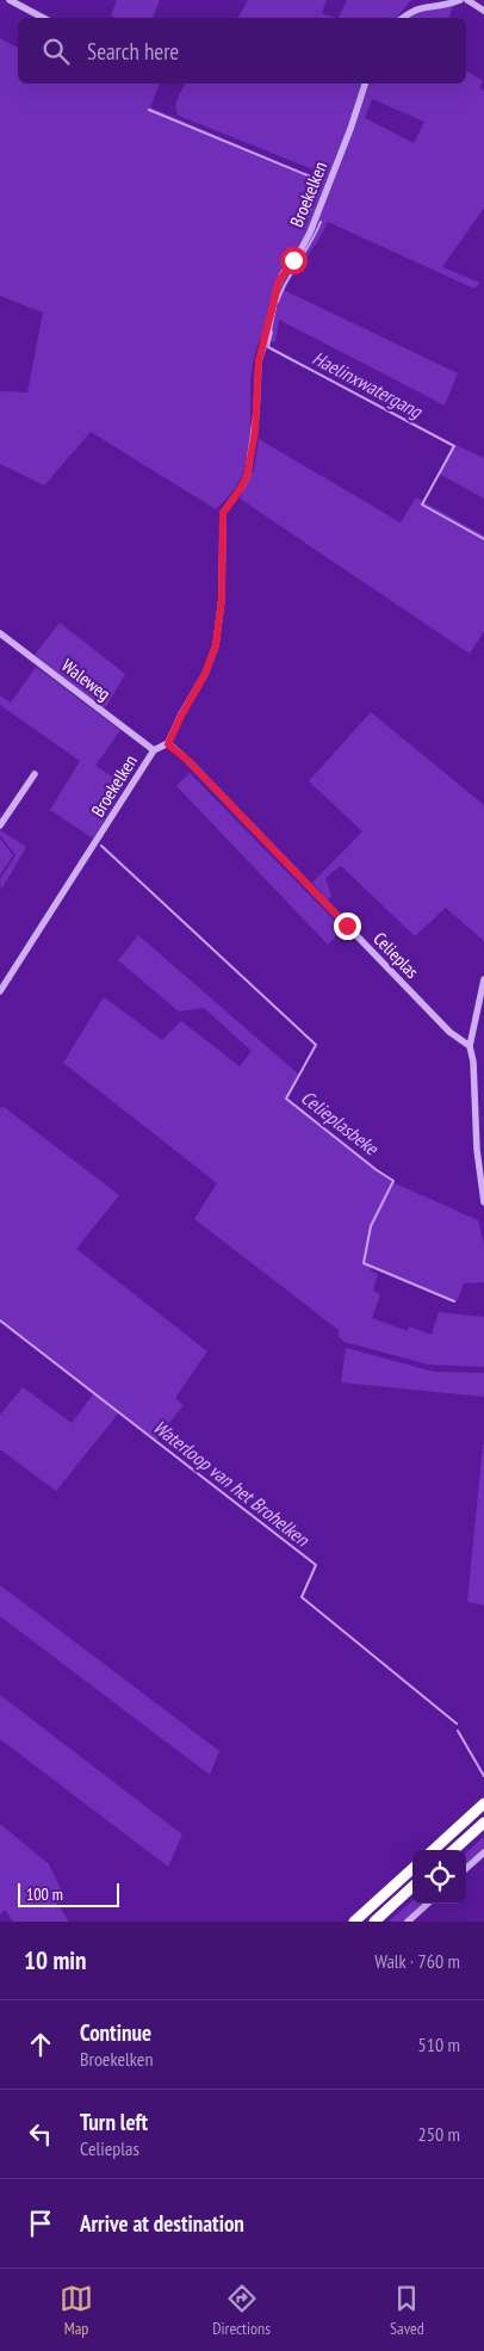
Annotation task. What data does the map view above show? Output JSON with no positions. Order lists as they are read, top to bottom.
{
  "streets": {
    "street": ["Broekelken", "Waleweg", "Celieplas"]
  },
  "crossings": [
    ["Broekelken", "Waleweg"],
    ["Broekelken", "Celieplas"]
  ],
  "water": ["Haelinxwatergang", "Celieplasbeke", "Waterloop van het Brohelken"],
  "scale_bar": "100 m",
  "page": {
    "search": "Search here",
    "scale": "100 m",
    "heading": ["10 min", "Walk · 760 m"],
    "list": [
      ["Continue", "Broekelken", "510 m"],
      ["Turn left", "Celieplas", "250 m"],
      "Arrive at destination"
    ],
    "nav": ["Map", "Directions", "Saved"]
  }
}
